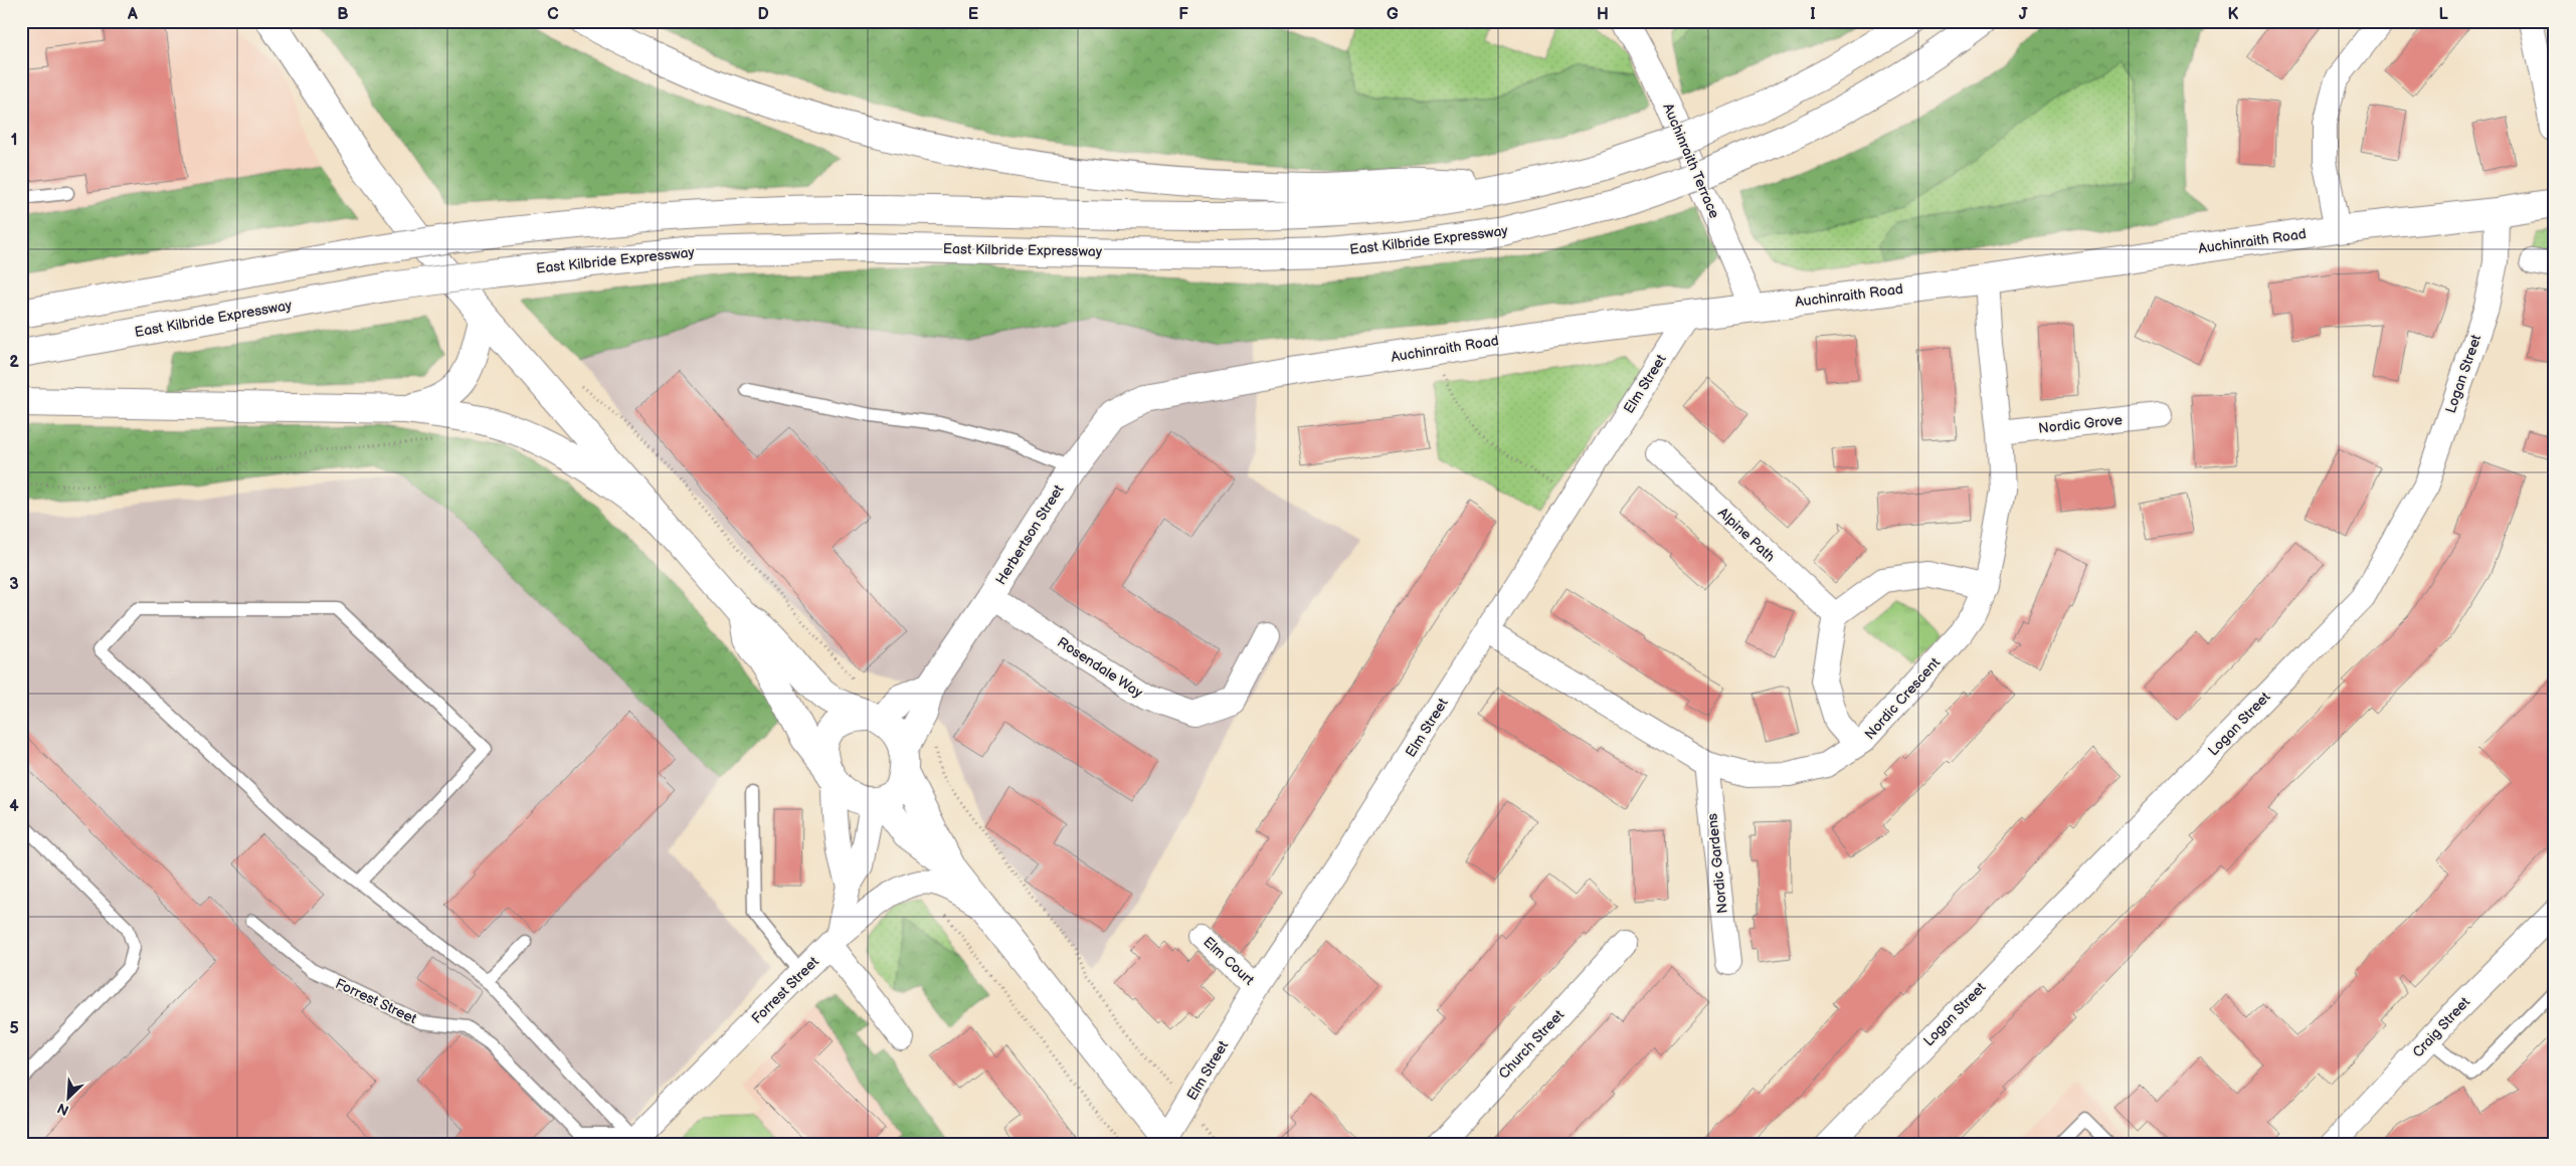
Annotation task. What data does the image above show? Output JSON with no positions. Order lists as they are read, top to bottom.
{
  "streets": {
    "main road": ["East Kilbride Expressway", "Auchinraith Road", "Herbertson Street"],
    "street": [
      "Auchinraith Terrace",
      "Logan Street",
      "Elm Street",
      "Nordic Grove",
      "Alpine Path",
      "Rosendale Way",
      "Nordic Crescent",
      "Nordic Gardens",
      "Elm Court",
      "Forrest Street",
      "Craig Street",
      "Church Street"
    ]
  },
  "crossings": [
    ["Auchinraith Terrace", "Auchinraith Road"],
    ["Auchinraith Road", "Logan Street"],
    ["Auchinraith Road", "Elm Street"],
    ["Auchinraith Road", "Herbertson Street"],
    ["Auchinraith Road", "Nordic Crescent"],
    ["Elm Street", "Nordic Crescent"],
    ["Elm Street", "Elm Court"],
    ["Nordic Grove", "Nordic Crescent"],
    ["Herbertson Street", "Rosendale Way"],
    ["Nordic Crescent", "Nordic Gardens"]
  ],
  "north": "bottom left",
  "grid": {
    "columns": [
      "A",
      "B",
      "C",
      "D",
      "E",
      "F",
      "G",
      "H",
      "I",
      "J",
      "K",
      "L"
    ],
    "rows": [
      "1",
      "2",
      "3",
      "4",
      "5"
    ]
  }
}
